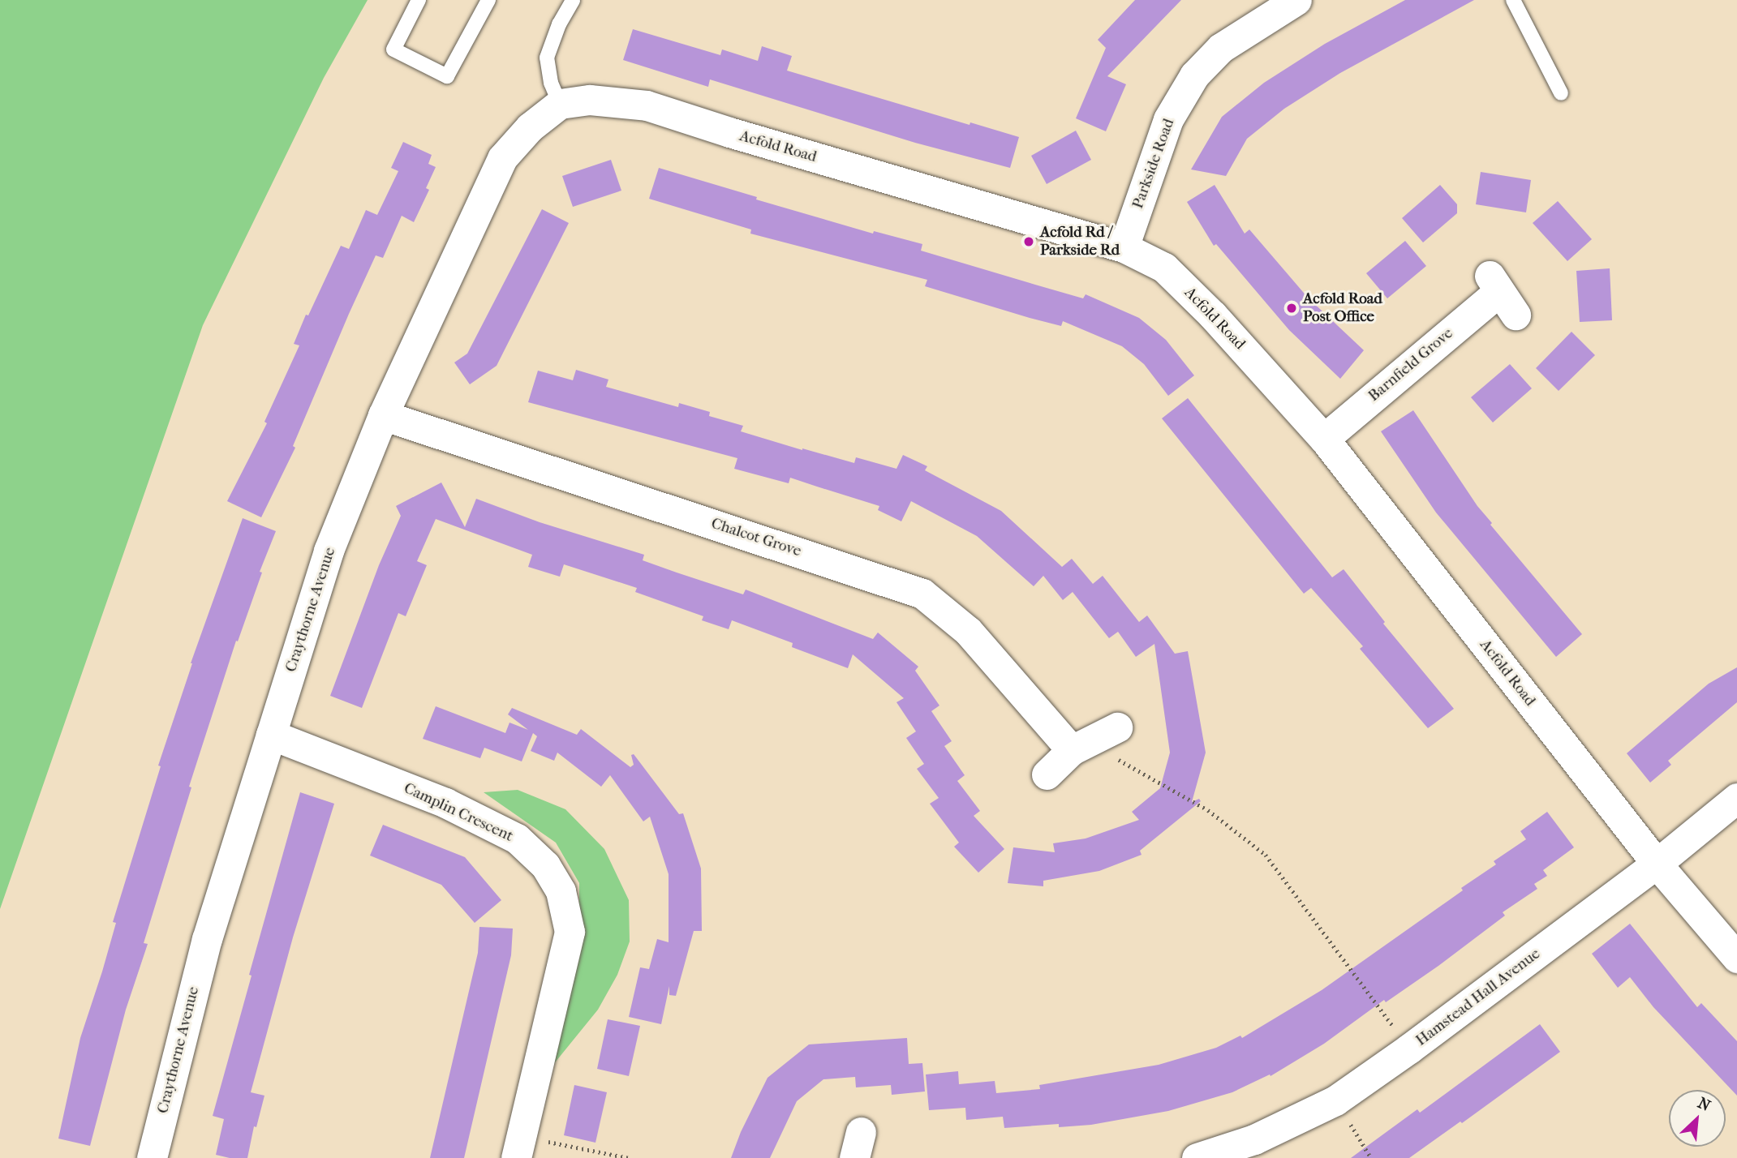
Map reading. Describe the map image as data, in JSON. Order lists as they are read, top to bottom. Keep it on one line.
{"streets":{"street":["Acfold Road","Parkside Road","Barnfield Grove","Chalcot Grove","Craythorne Avenue","Camplin Crescent","Hamstead Hall Avenue"]},"crossings":[["Acfold Road","Parkside Road"],["Acfold Road","Barnfield Grove"],["Acfold Road","Craythorne Avenue"],["Acfold Road","Hamstead Hall Avenue"],["Chalcot Grove","Craythorne Avenue"],["Craythorne Avenue","Camplin Crescent"]],"places":["Acfold Rd / Parkside Rd","Acfold Road Post Office"],"north":"top right"}
